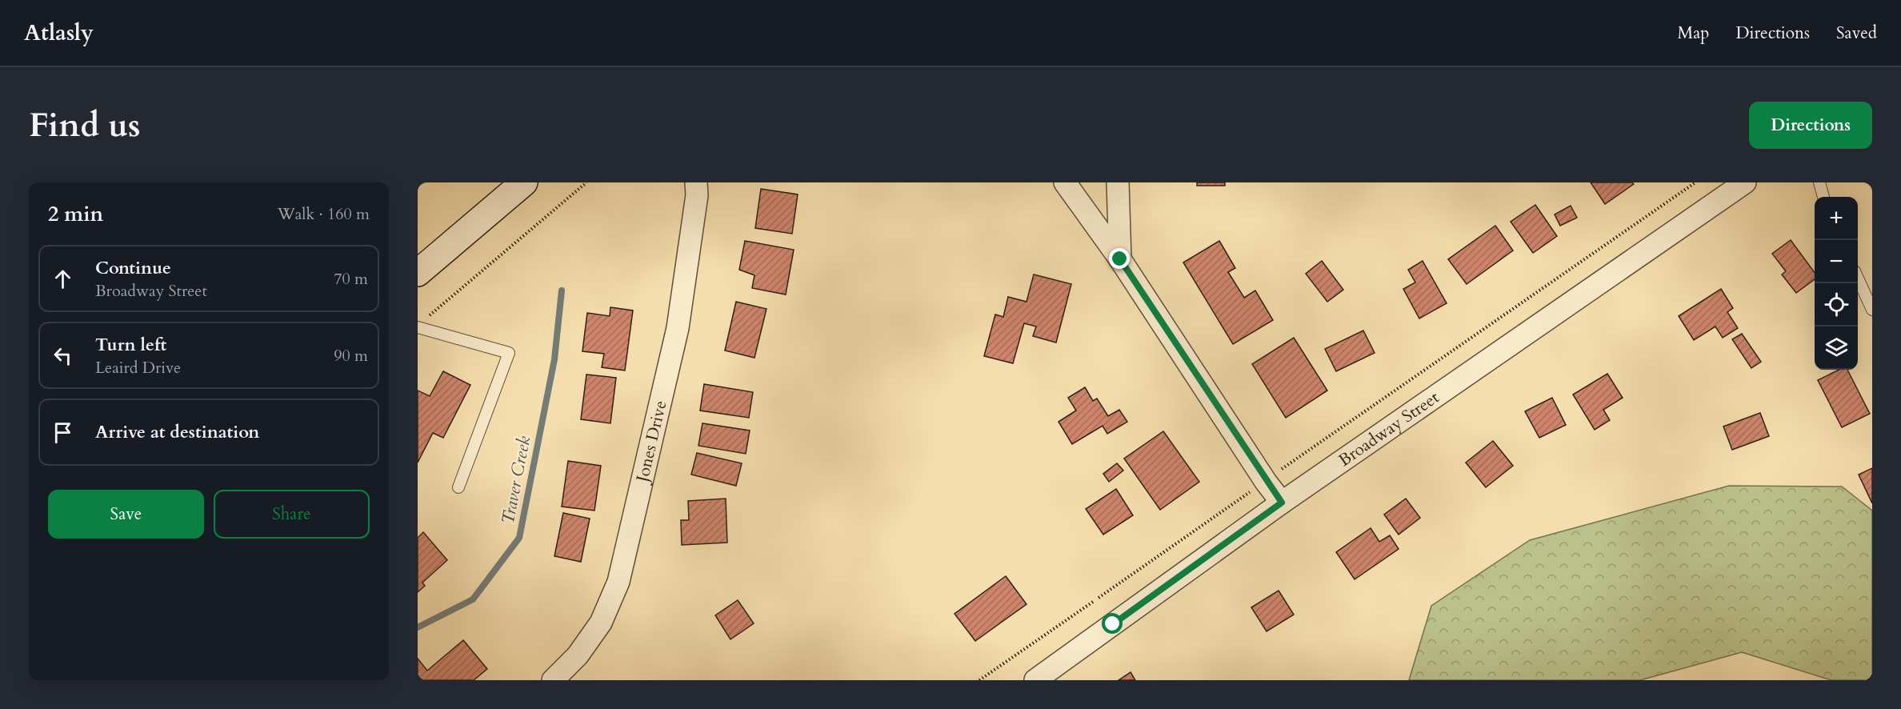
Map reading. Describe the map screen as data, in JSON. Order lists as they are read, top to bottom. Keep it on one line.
{"streets":{"street":["Broadway Street","Jones Drive"]},"water":["Traver Creek"],"page":{"header":"Atlasly","nav":["Map","Directions","Saved"],"buttons":["Directions",["Save","Share"]],"title":"Find us","heading":["2 min","Walk · 160 m"],"map_buttons":["+","−"],"list":[["Continue","Broadway Street","70 m"],["Turn left","Leaird Drive","90 m"],"Arrive at destination"]}}
